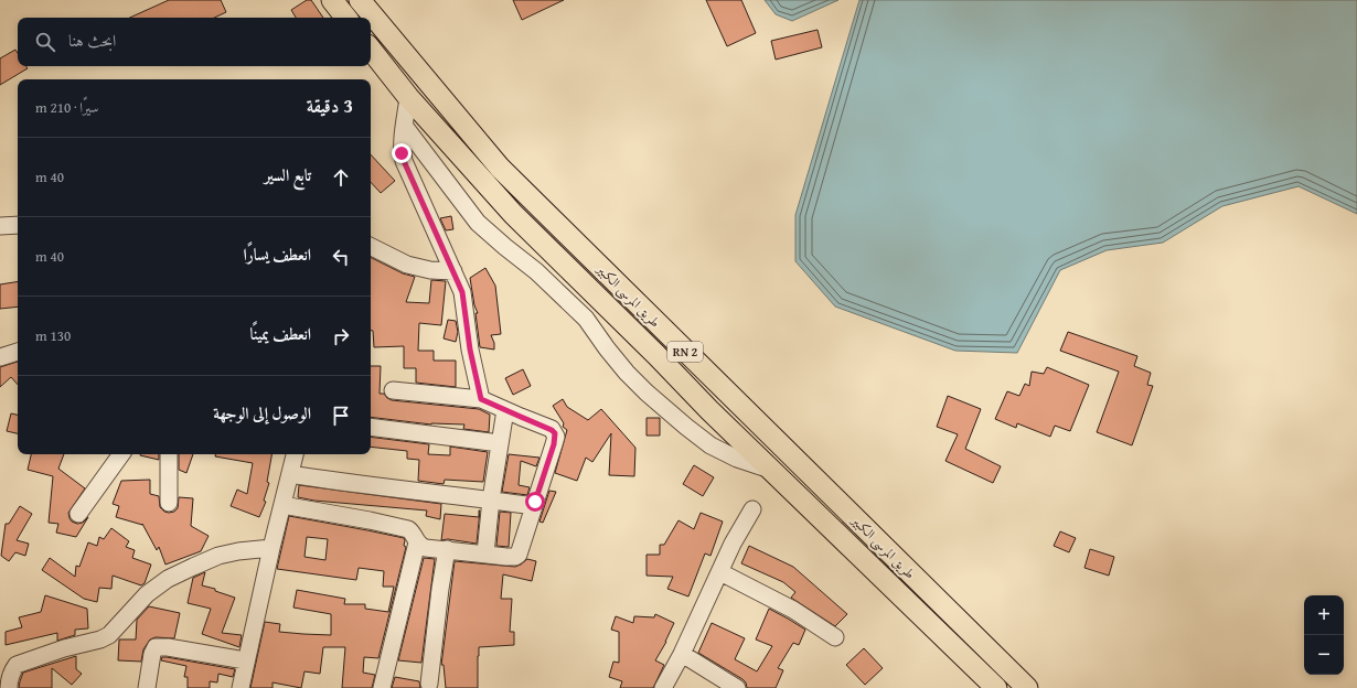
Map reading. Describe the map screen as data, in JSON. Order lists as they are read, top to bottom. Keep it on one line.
{"streets":{"main road":["طريق المرسى الكبير","RN 2"]},"page":{"search":"ابحث هنا","heading":["3 دقيقة","سيرًا · 210 m"],"list":[["تابع السير","40 m"],["انعطف يسارًا","40 m"],["انعطف يمينًا","130 m"],"الوصول إلى الوجهة"],"map_buttons":["+","−"]}}
